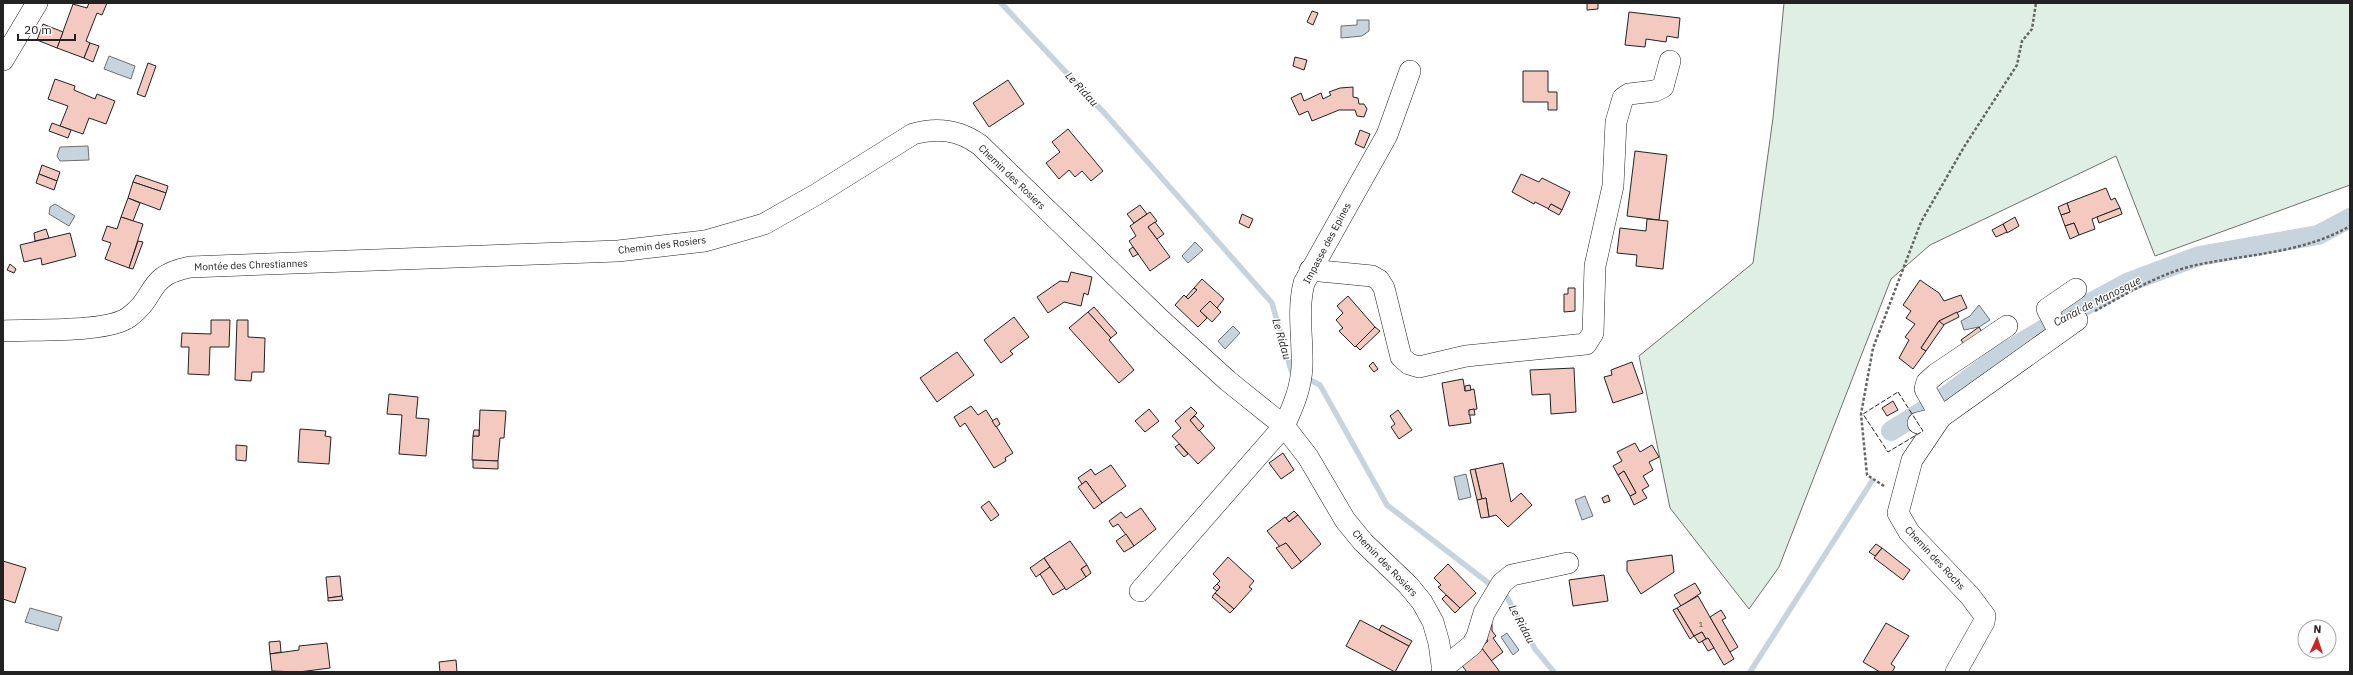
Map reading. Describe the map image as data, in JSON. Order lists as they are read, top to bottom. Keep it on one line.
{"streets":{"street":["Chemin des Rosiers","Impasse des Epines","Montée des Chrestiannes","Chemin des Rochs"]},"crossings":[["Chemin des Rosiers","Impasse des Epines"],["Chemin des Rosiers","Montée des Chrestiannes"]],"water":["Le Ridau","Canal de Manosque"],"house_numbers":["1"],"scale_bar":"20 m","north":"top"}
